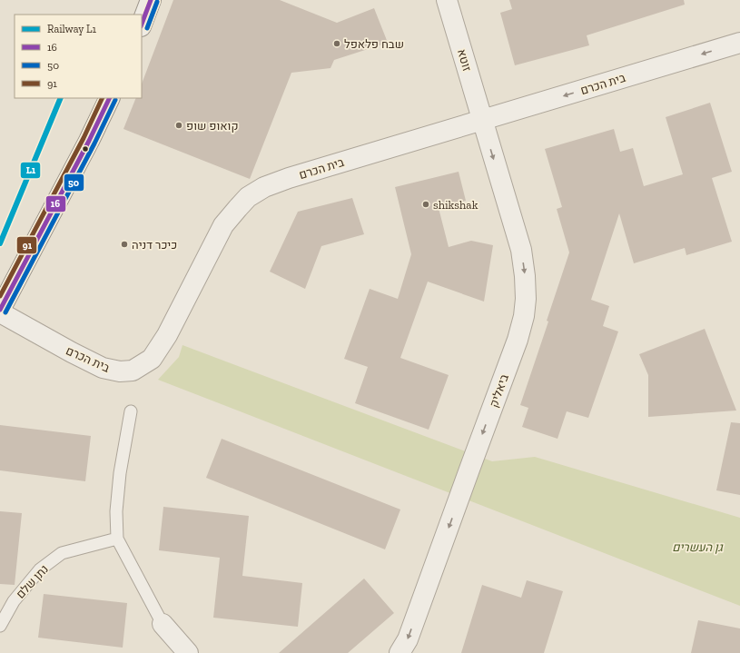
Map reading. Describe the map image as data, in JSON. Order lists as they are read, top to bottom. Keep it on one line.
{"streets":{"street":["זוטא","בית הכרם","ביאליק"],"lane":["נתן שלם"]},"crossings":[["זוטא","בית הכרם"],["זוטא","ביאליק"],["בית הכרם","ביאליק"]],"one_way":["ביאליק"],"parks":["גן העשרים"],"places":["שבח פלאפל","קואופ שופ","shikshak","כיכר דניה"],"lines":["transit line 16","transit line 50","rail line L1","transit line 91"],"legend":["Railway L1","16","50","91"]}
